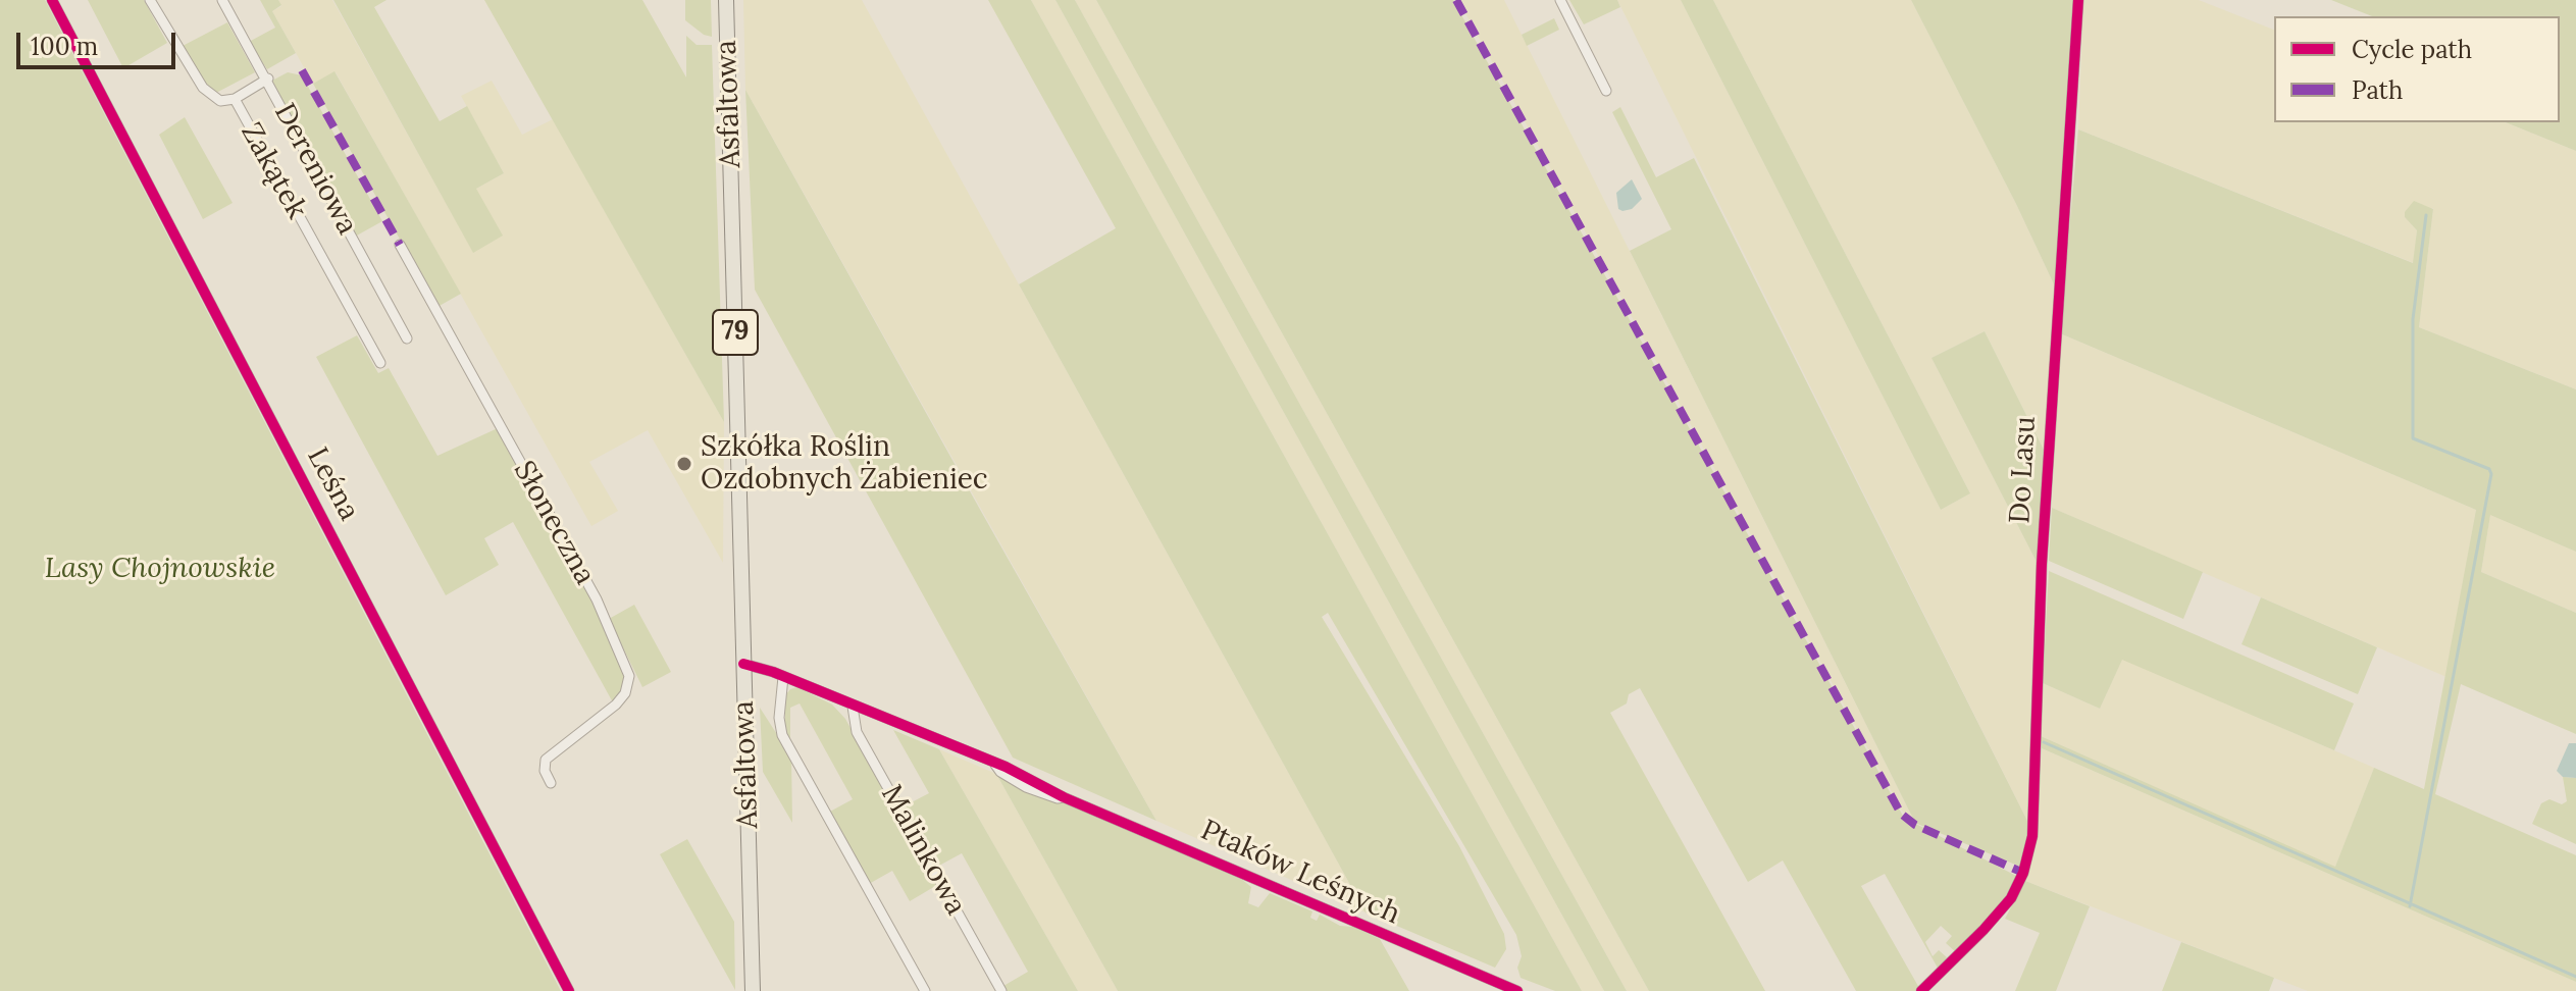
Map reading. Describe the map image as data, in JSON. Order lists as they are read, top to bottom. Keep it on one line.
{"streets":{"main road":["Asfaltowa","79"],"street":["Dereniowa","Zakątek","Do Lasu","Leśna","Słoneczna","Malinkowa","Ptaków Leśnych"]},"crossings":[["Asfaltowa","Ptaków Leśnych"],["Malinkowa","Ptaków Leśnych"]],"parks":["Lasy Chojnowskie"],"places":["Szkółka Roślin Ozdobnych Żabieniec"],"legend":["Cycle path","Path"],"scale_bar":"100 m"}
